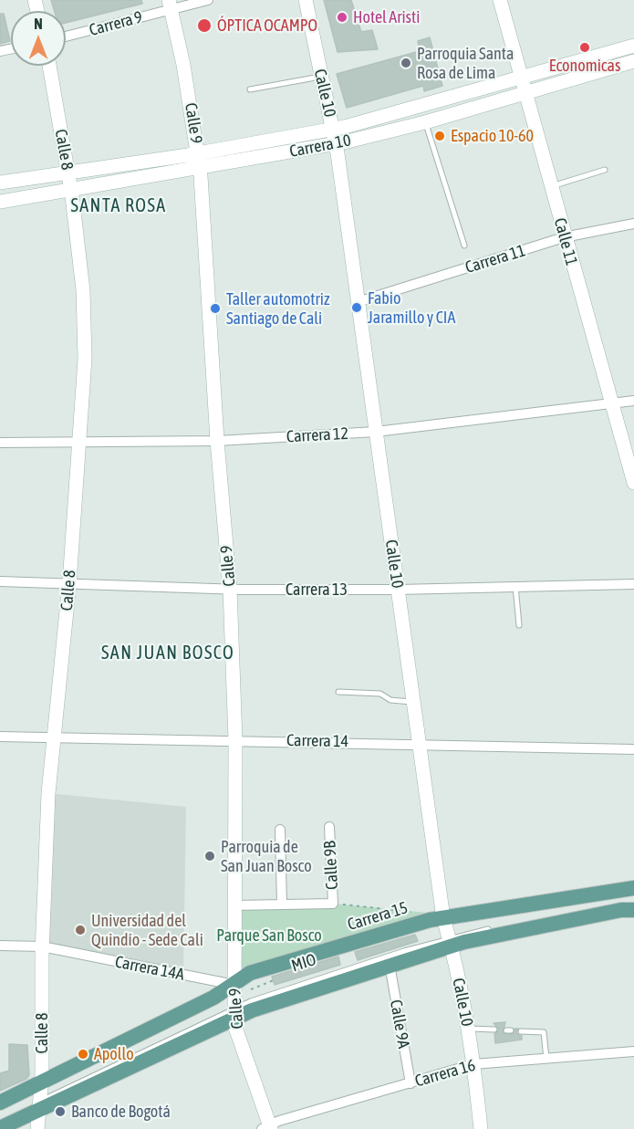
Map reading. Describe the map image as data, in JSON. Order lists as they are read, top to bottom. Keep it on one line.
{"streets":{"main road":["Calle 10","Calle 9","Carrera 10","Calle 8","Calle 11","Carrera 15"],"street":["Carrera 9","Carrera 11","Carrera 12","Carrera 13","Carrera 14","Calle 9B","Carrera 14A","Calle 9A","Carrera 16"],"lane":["MIO"]},"crossings":[["Carrera 9","Calle 9"],["Calle 10","Carrera 10"],["Calle 10","Carrera 11"],["Calle 10","Carrera 12"],["Calle 10","Carrera 13"],["Calle 10","Carrera 14"],["Calle 10","Carrera 15"],["Calle 10","MIO"],["Calle 10","Carrera 16"],["Calle 9","Carrera 10"],["Calle 9","Carrera 12"],["Calle 9","Carrera 13"],["Calle 9","Carrera 14"],["Calle 9","Carrera 15"],["Calle 9","MIO"],["Calle 9","Carrera 14A"],["Calle 9","Carrera 16"],["Carrera 10","Calle 8"],["Carrera 10","Calle 11"],["Calle 8","Carrera 12"],["Calle 8","Carrera 13"],["Calle 8","Carrera 14"],["Calle 8","Carrera 15"],["Calle 8","Carrera 14A"],["Calle 11","Carrera 11"],["Calle 11","Carrera 12"],["Carrera 15","MIO"],["Carrera 15","Carrera 14A"],["Carrera 15","Calle 9A"],["Calle 9A","Carrera 16"]],"districts":["SANTA ROSA","SAN JUAN BOSCO"],"parks":["Parque San Bosco"],"places":["Hotel Aristi","ÓPTICA OCAMPO","Economicas","Parroquia Santa Rosa de Lima","Espacio 10-60","Fabio Jaramillo y CIA","Taller automotriz Santiago de Cali","Parroquia de San Juan Bosco","Universidad del Quindío - Sede Cali","Apollo","Banco de Bogotá"],"north":"top"}
